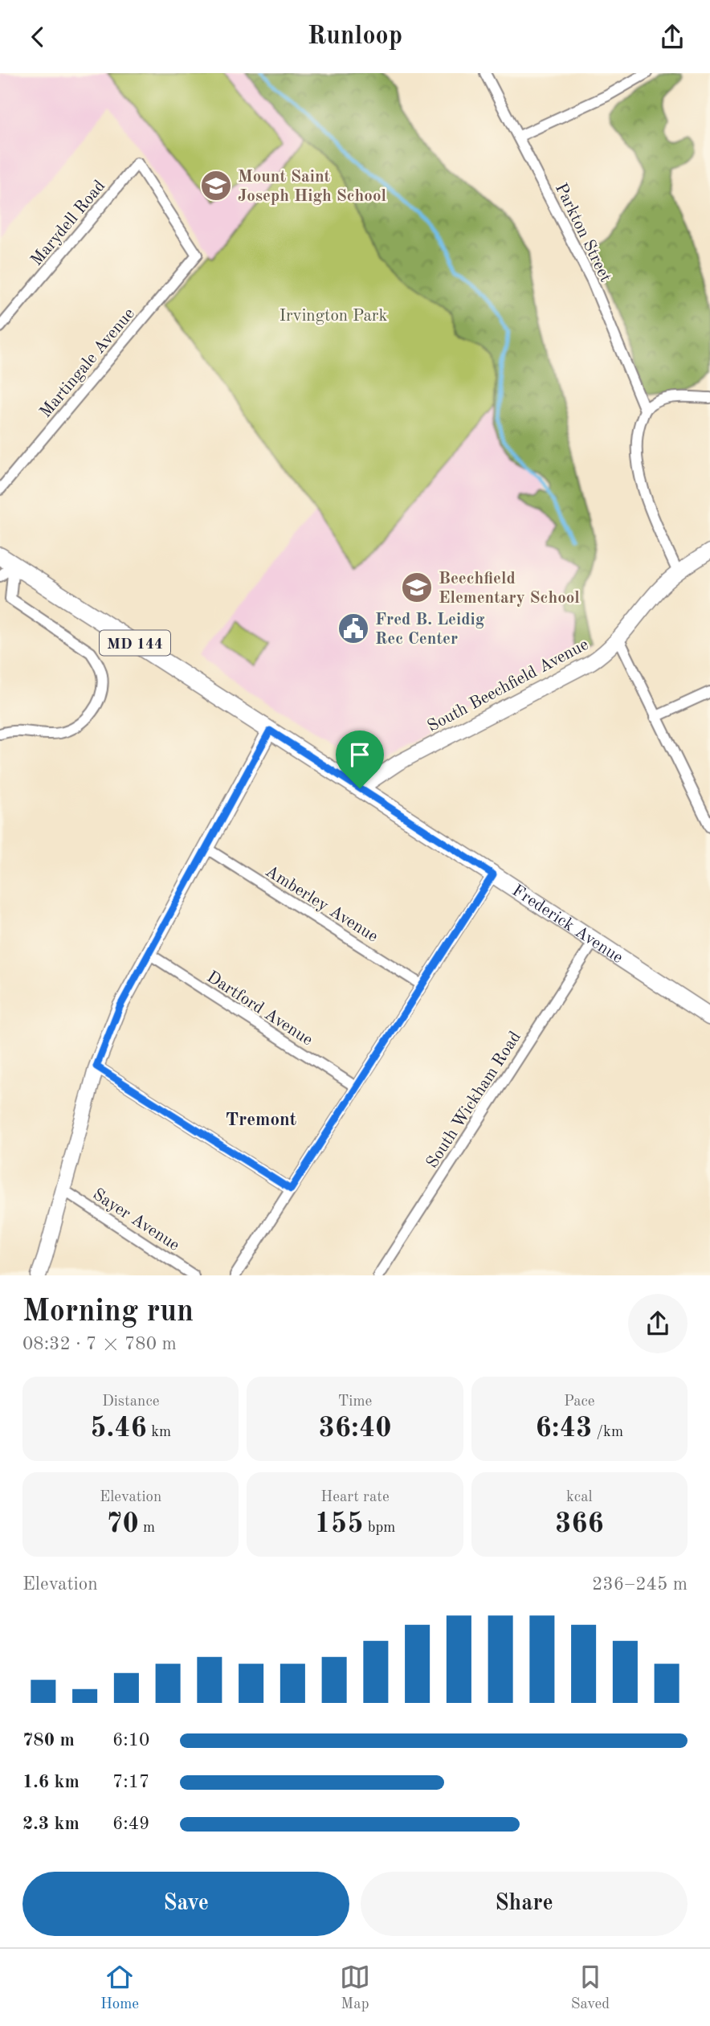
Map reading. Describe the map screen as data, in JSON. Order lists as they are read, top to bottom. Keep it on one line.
{"streets":{"main road":["MD 144","Frederick Avenue"],"street":["Marydell Road","Parkton Street","Martingale Avenue","South Beechfield Avenue","Amberley Avenue","Dartford Avenue","South Wickham Road","Sayer Avenue"]},"crossings":[["Marydell Road","Martingale Avenue"],["South Beechfield Avenue","Frederick Avenue"],["Frederick Avenue","South Wickham Road"]],"districts":["Tremont"],"parks":["Irvington Park"],"places":{"school or university":["Mount Saint Joseph High School","Beechfield Elementary School"],"public building":["Fred B. Leidig Rec Center"]},"page":{"header":"Runloop","heading":["Morning run","08:32 · 7 × 780 m"],"stats":[["Distance","5.46 km"],["Time","36:40"],["Pace","6:43 /km"],["Elevation","70 m"],["Heart rate","155 bpm"],["kcal","366"]],"chart":["Elevation","236–245 m"],"list":[{"name":"780 m","note":"6:10"},{"name":"1.6 km","note":"7:17"},{"name":"2.3 km","note":"6:49"}],"buttons":["Save","Share"],"tabs":["Home","Map","Saved"]}}
